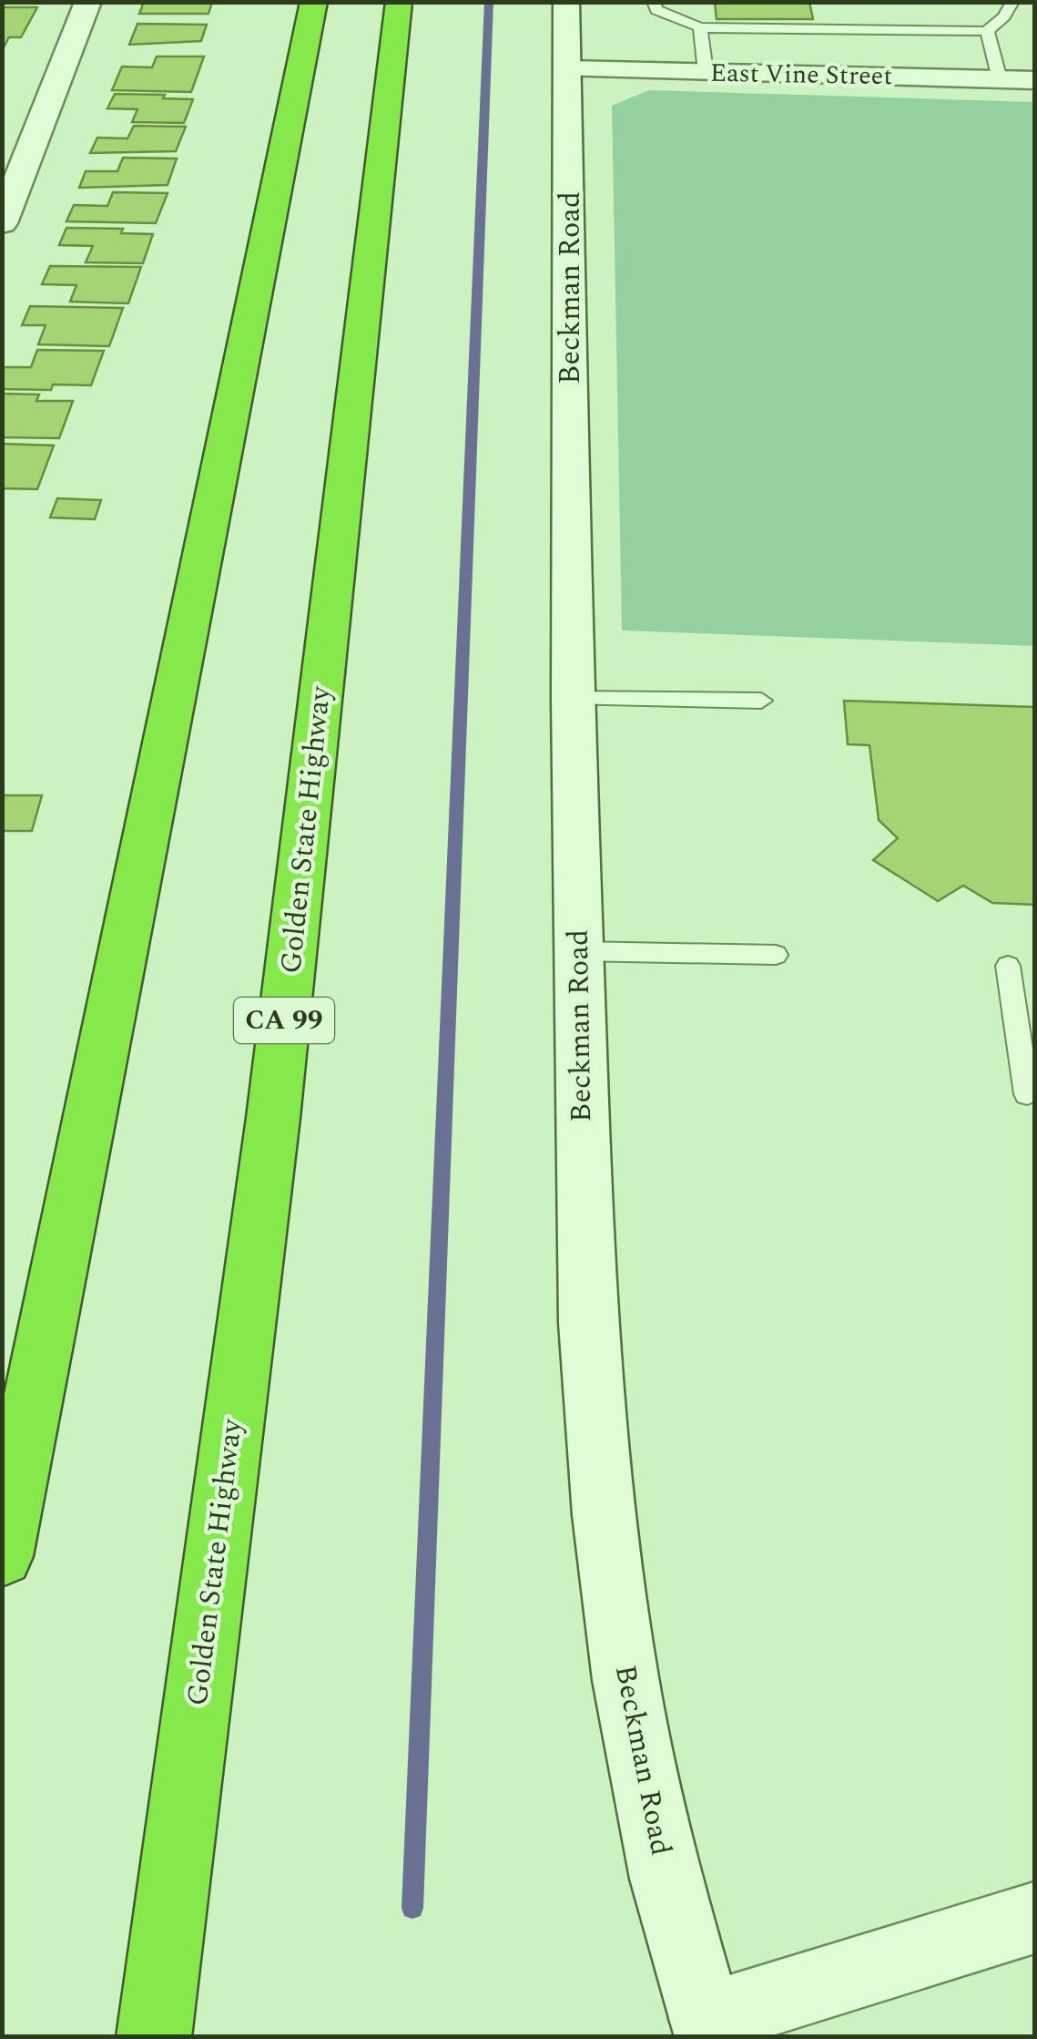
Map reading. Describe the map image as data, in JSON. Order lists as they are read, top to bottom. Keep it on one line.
{"streets":{"highway":["Golden State Highway","CA 99"],"street":["East Vine Street","Beckman Road"]},"crossings":[["East Vine Street","Beckman Road"]]}
